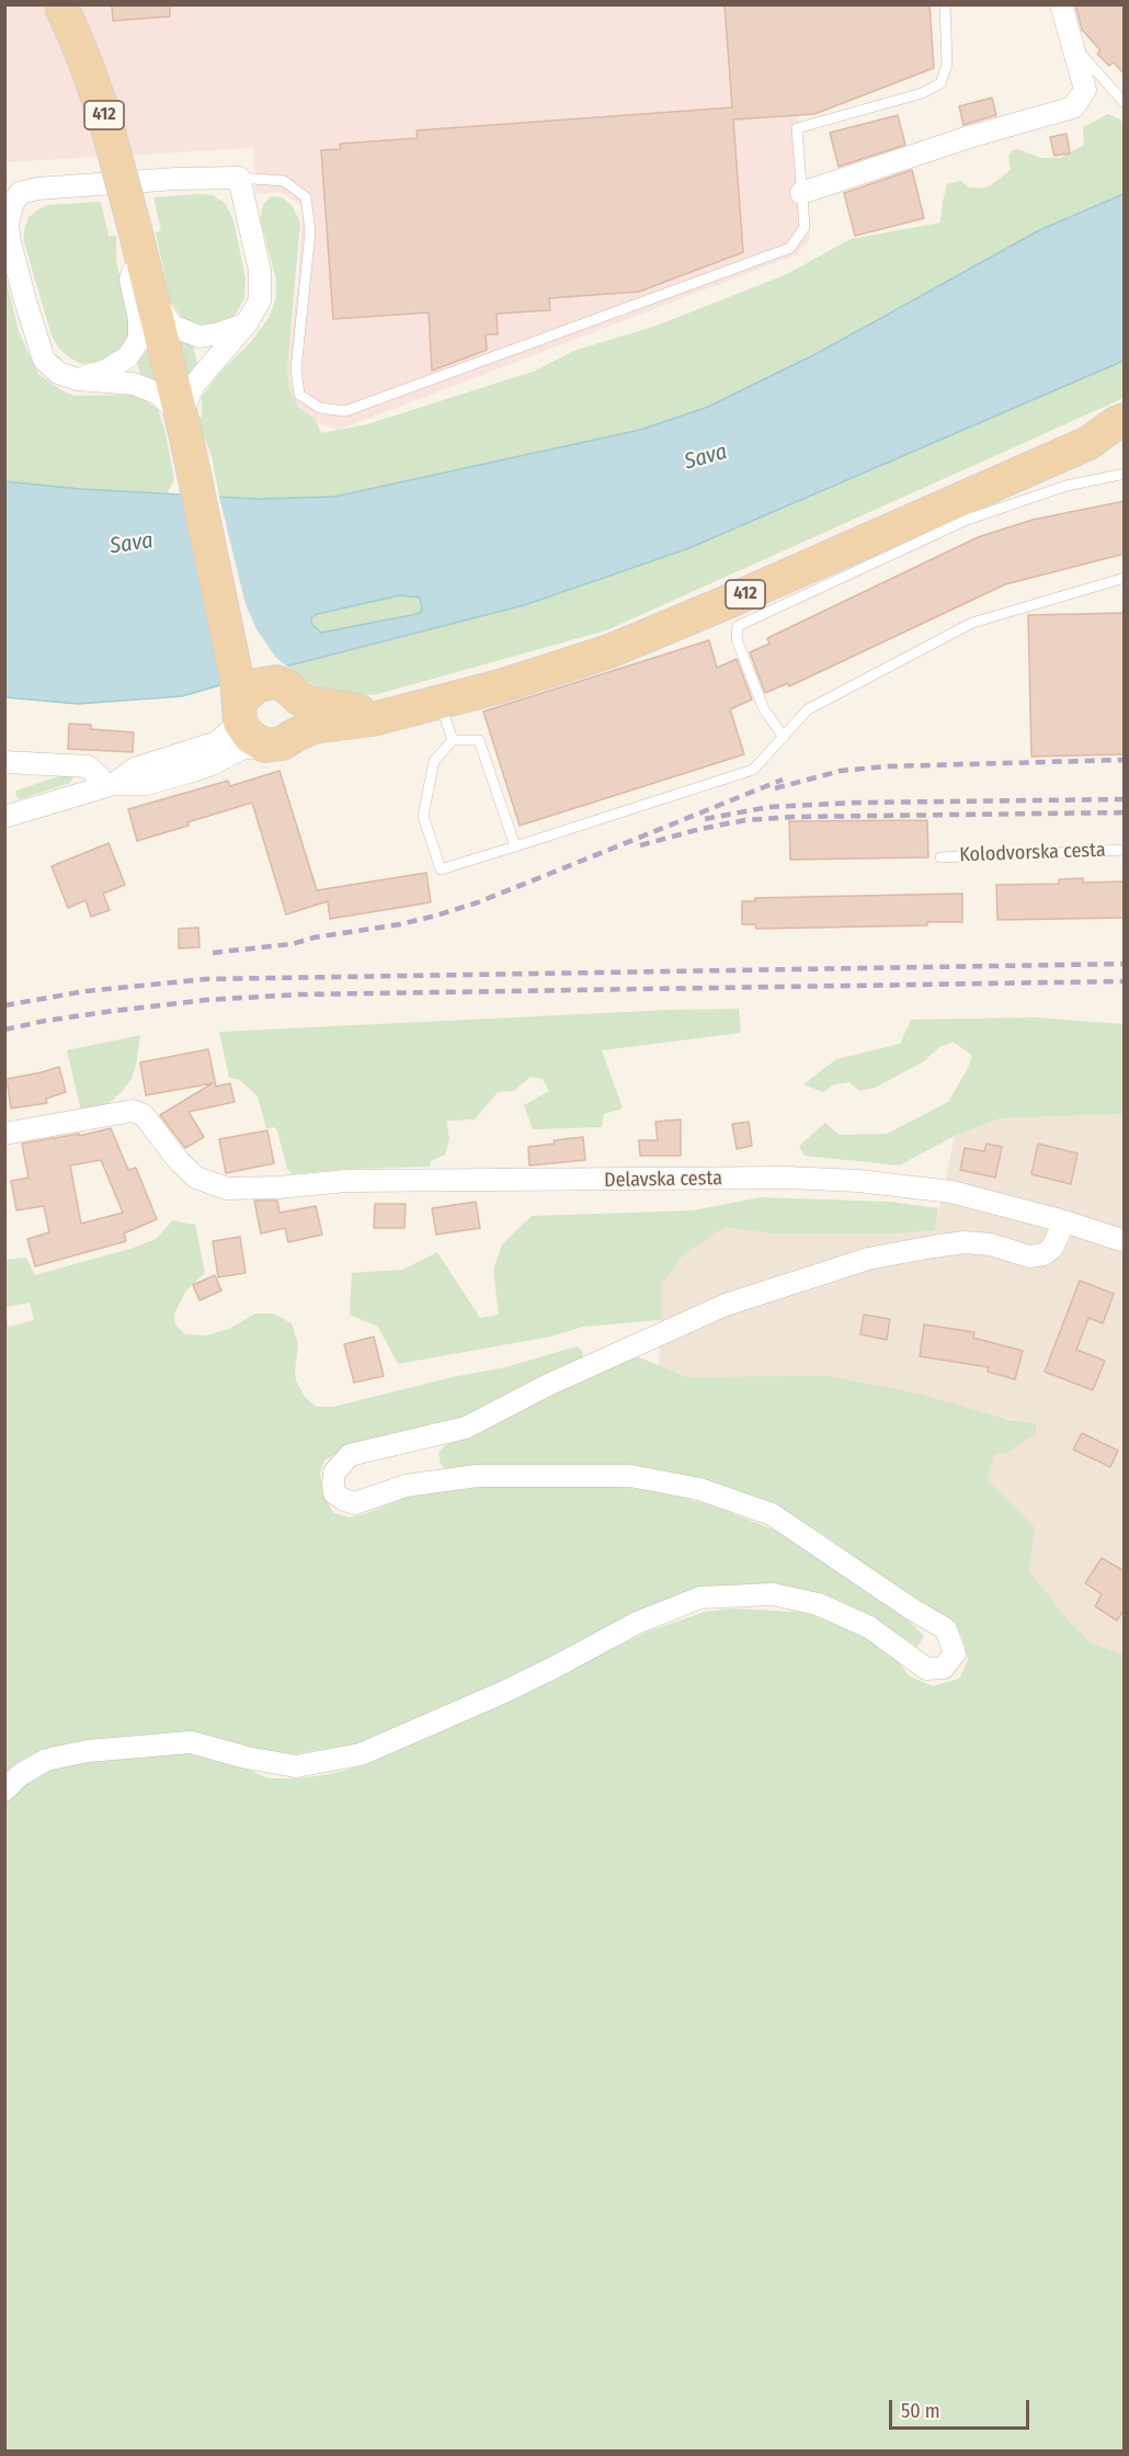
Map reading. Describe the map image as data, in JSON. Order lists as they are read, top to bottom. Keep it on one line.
{"streets":{"main road":["412"],"street":["Delavska cesta"],"lane":["Kolodvorska cesta"]},"water":["Sava"],"scale_bar":"50 m"}
